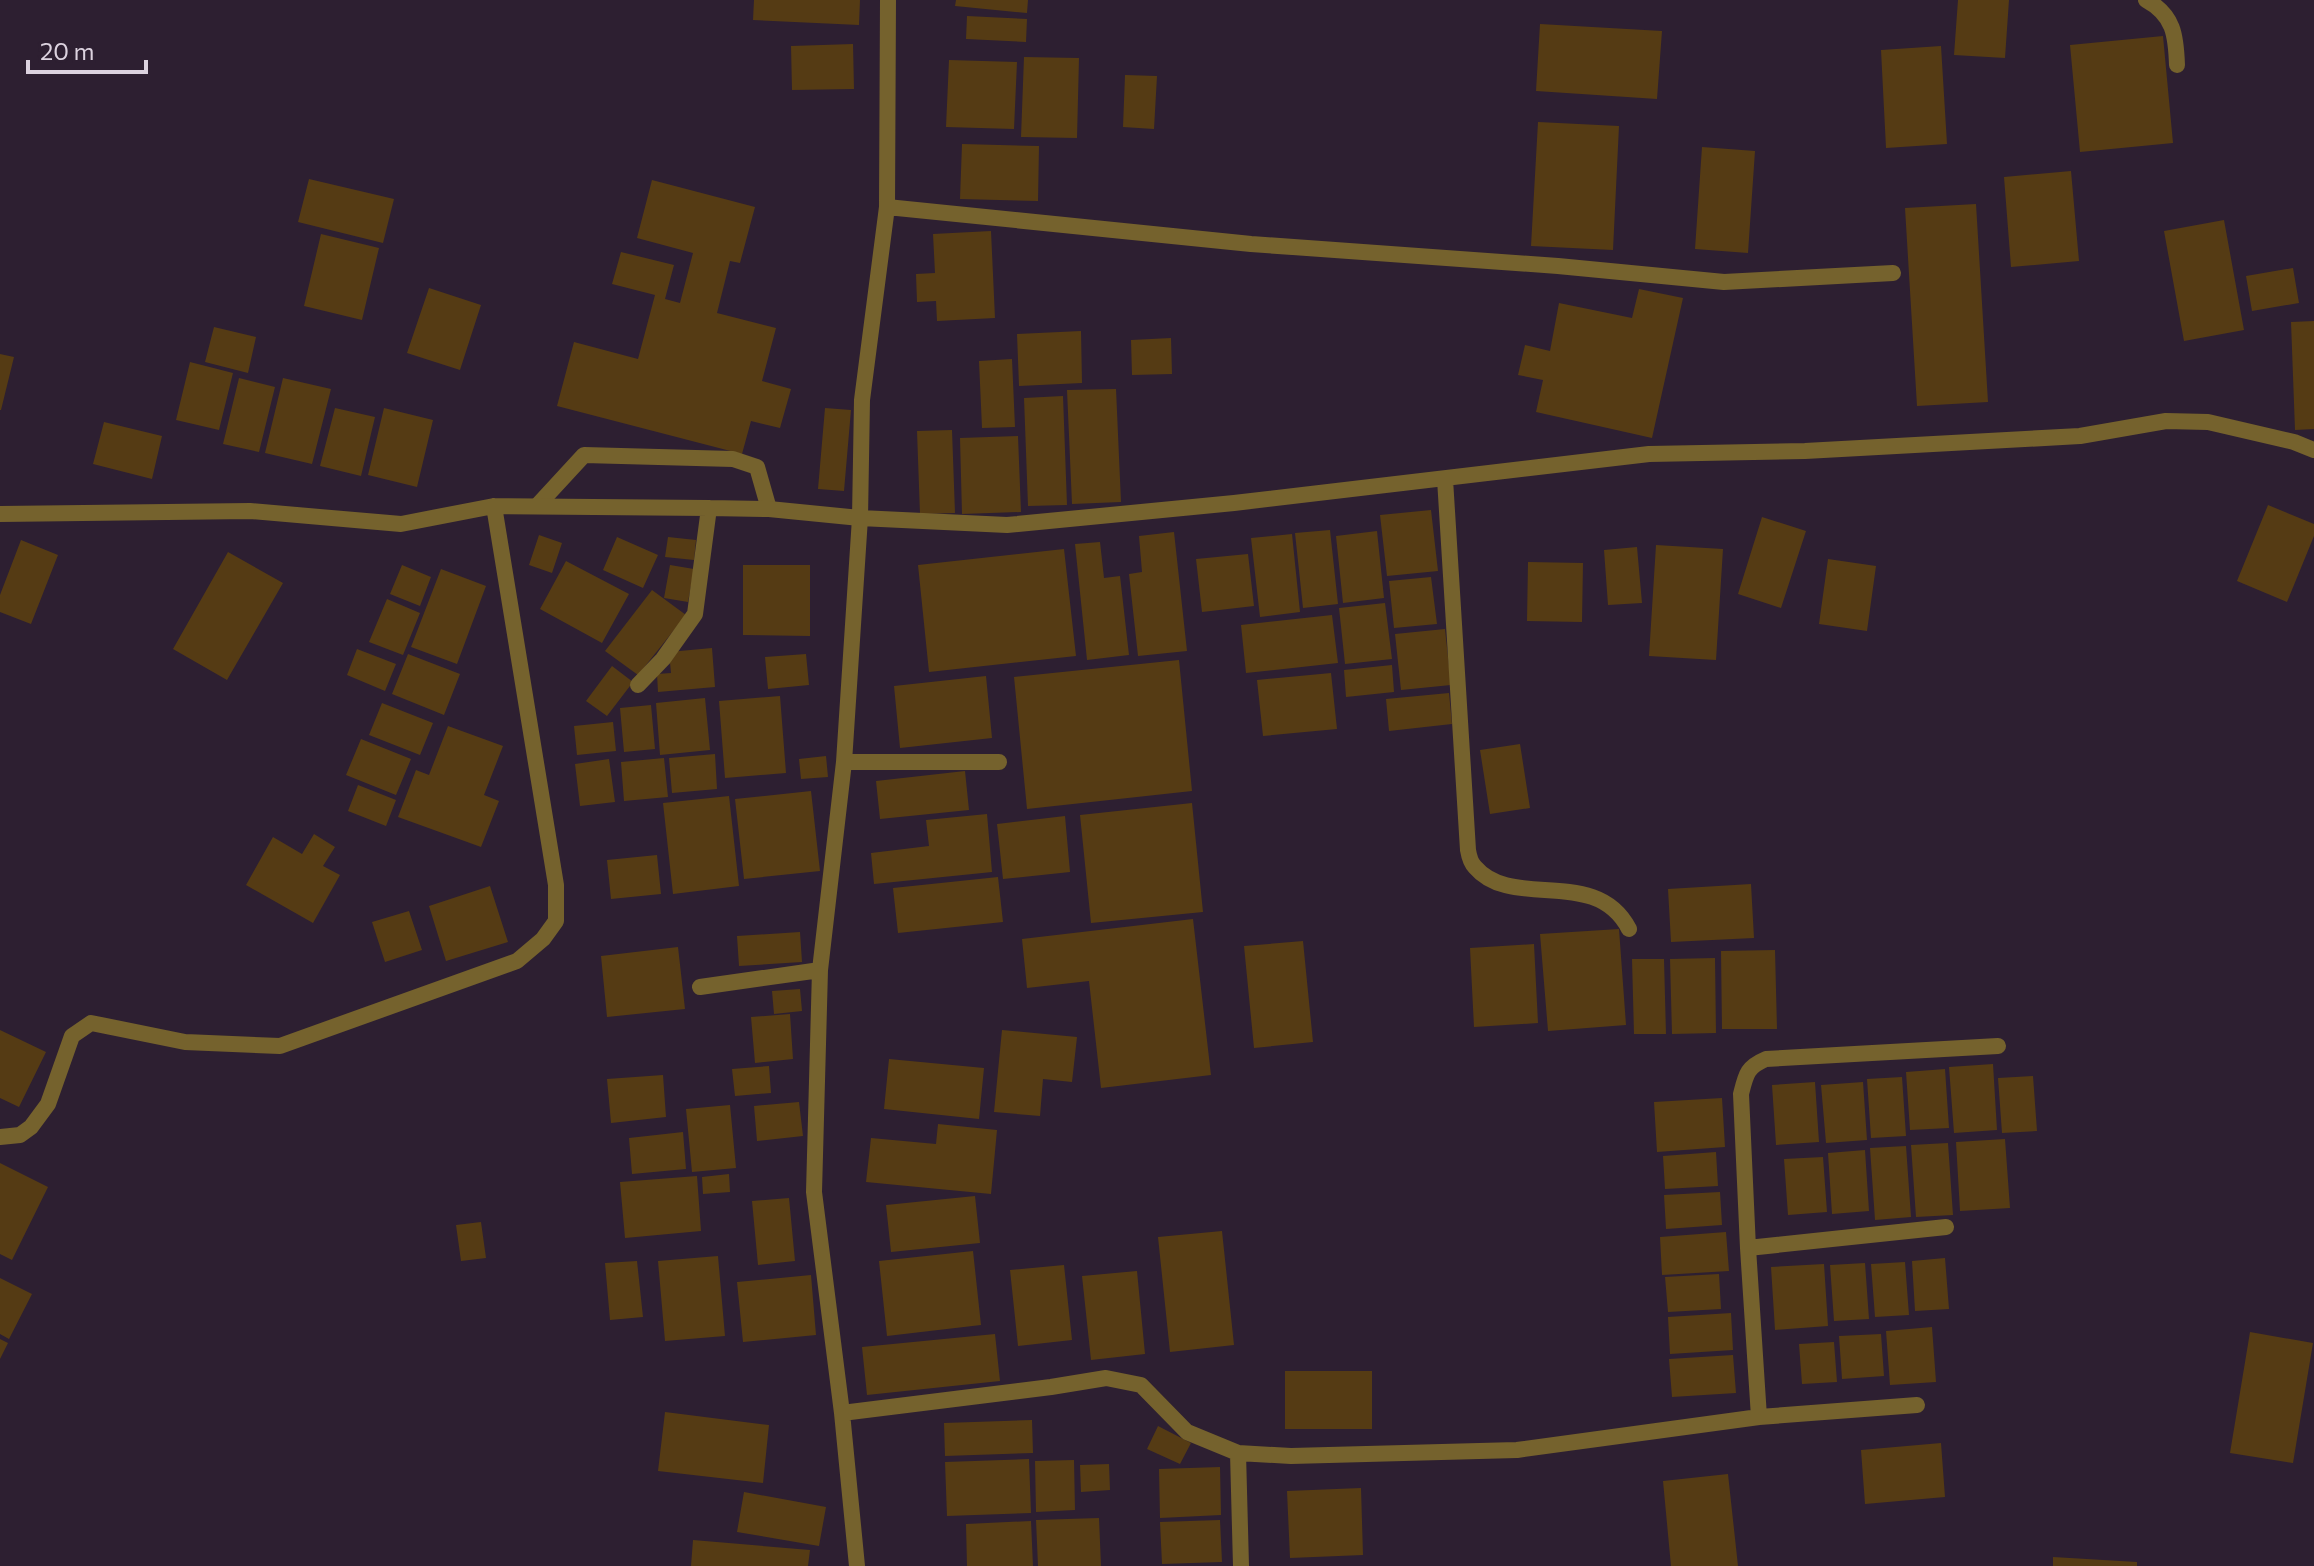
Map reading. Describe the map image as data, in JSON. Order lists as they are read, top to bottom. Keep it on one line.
{"scale_bar":"20 m"}
